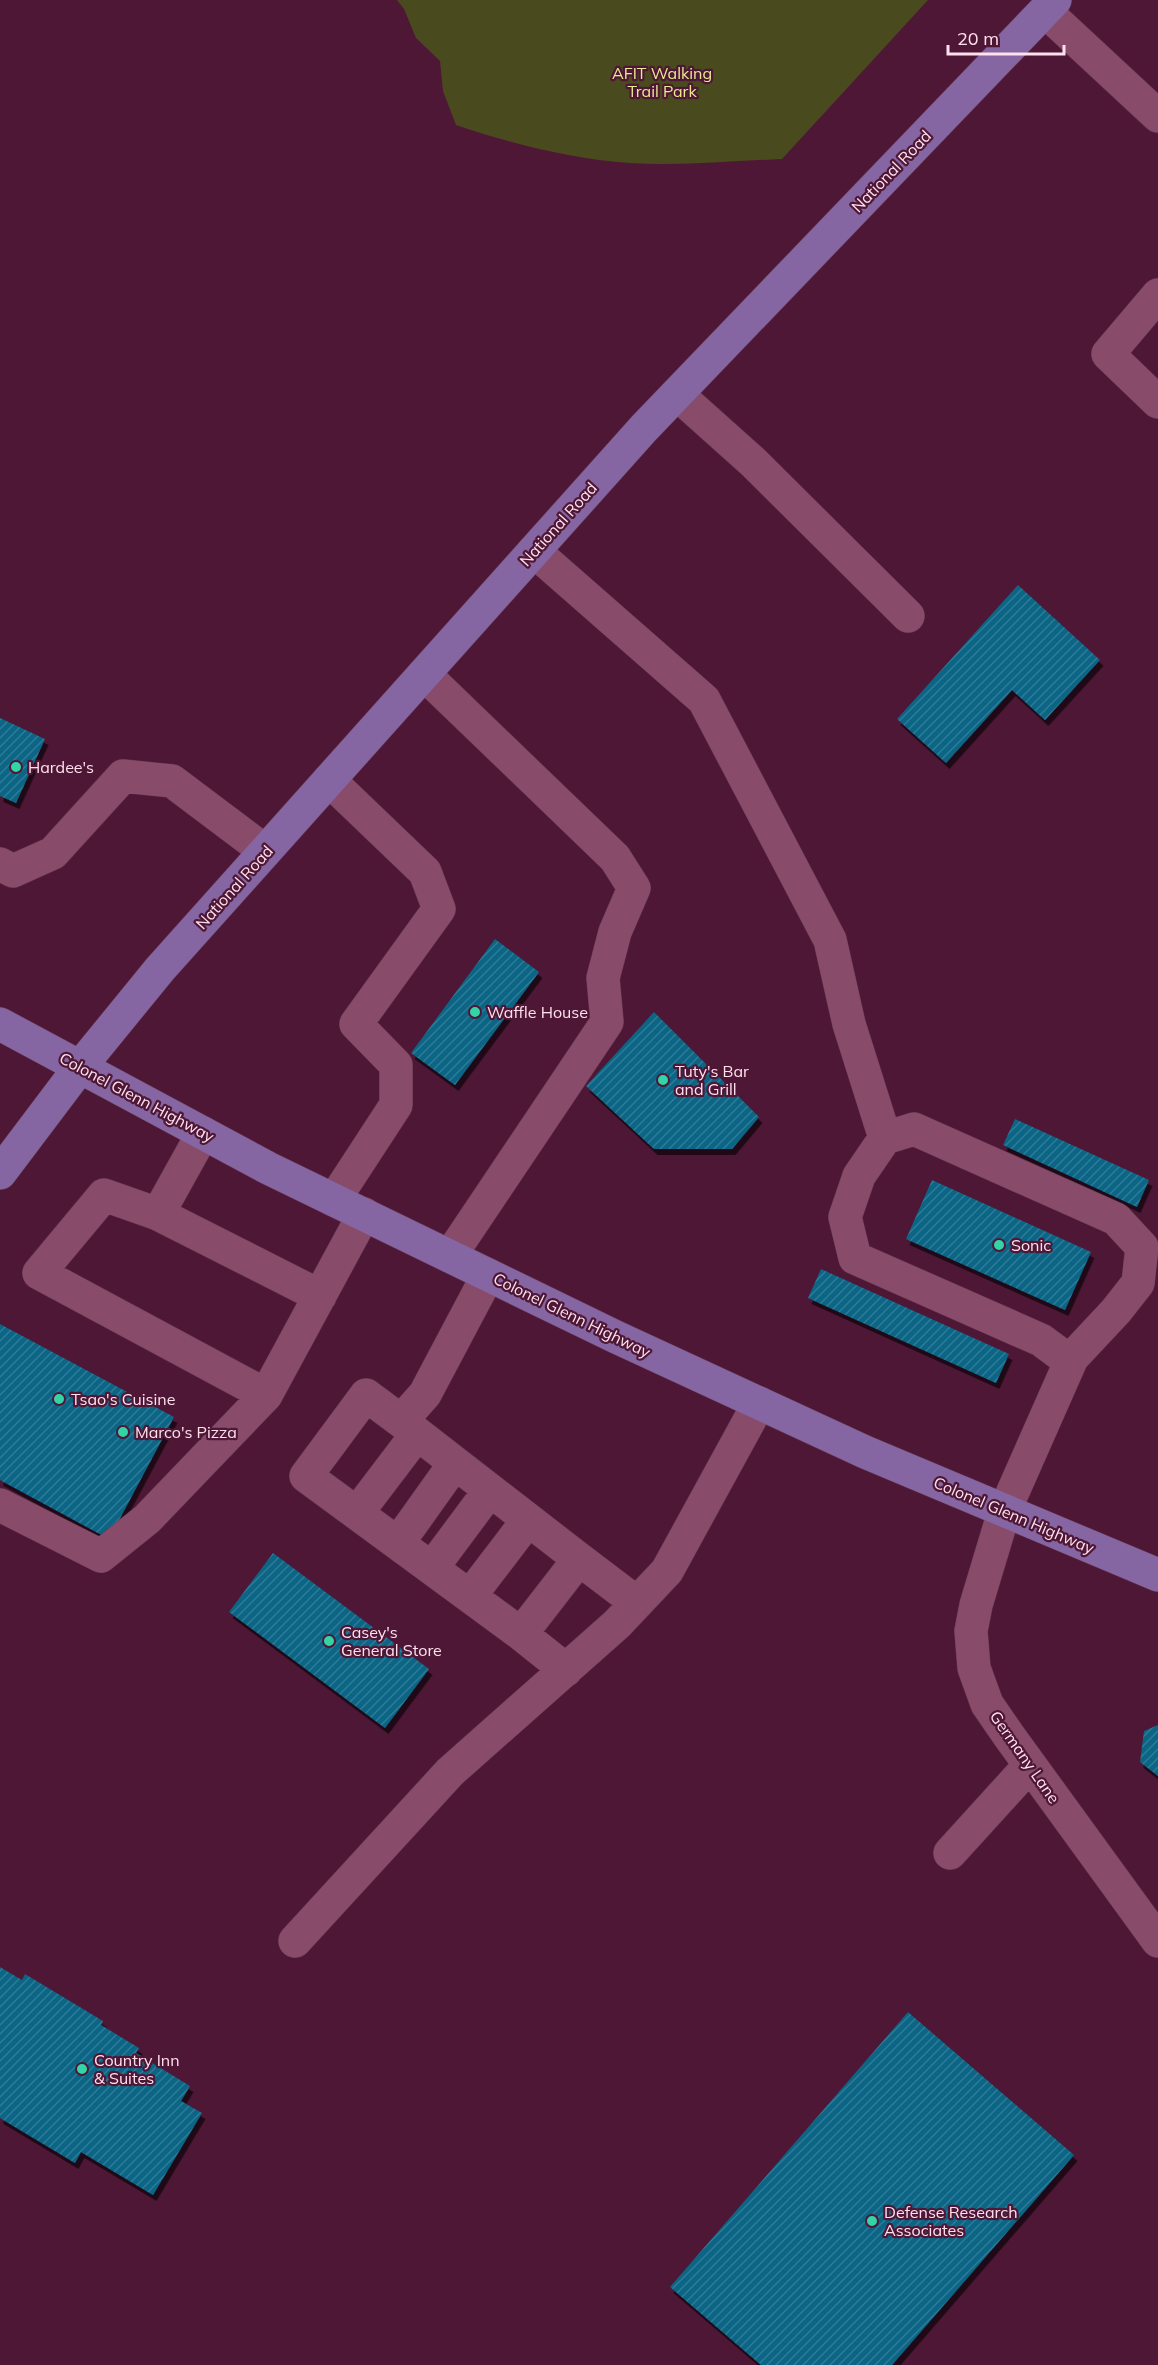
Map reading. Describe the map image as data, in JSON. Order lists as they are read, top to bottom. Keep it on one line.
{"streets":{"main road":["National Road","Colonel Glenn Highway"],"street":["Germany Lane"]},"crossings":[["National Road","Colonel Glenn Highway"],["Colonel Glenn Highway","Germany Lane"]],"parks":["AFIT Walking Trail Park"],"places":["Hardee's","Waffle House","Tuty's Bar and Grill","Sonic","Tsao's Cuisine","Marco's Pizza","Casey's General Store","Country Inn & Suites","Defense Research Associates"],"scale_bar":"20 m"}
